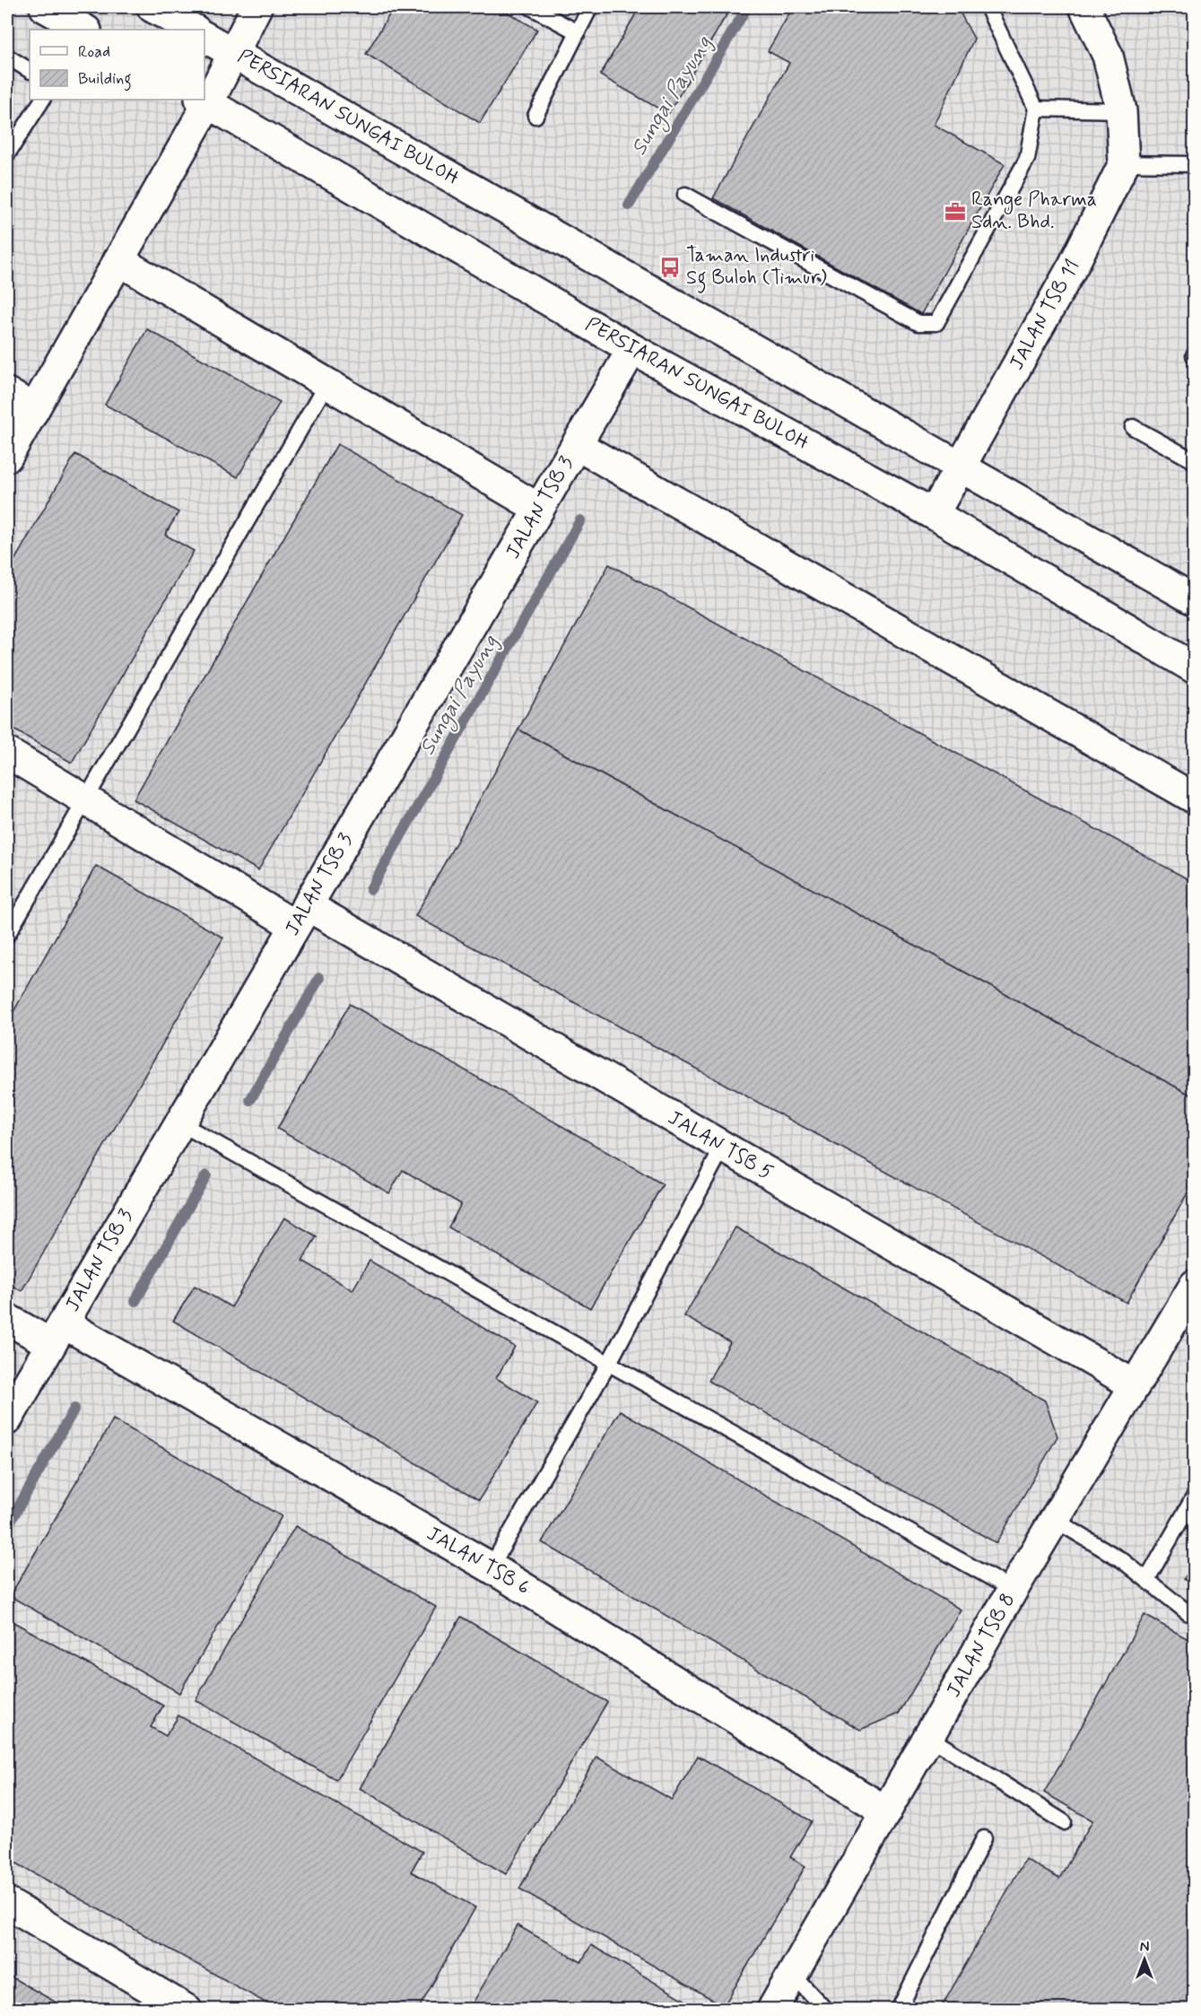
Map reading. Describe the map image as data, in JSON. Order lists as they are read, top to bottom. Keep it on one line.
{"streets":{"street":["PERSIARAN SUNGAI BULOH","JALAN TSB 11","JALAN TSB 3","JALAN TSB 5","JALAN TSB 6","JALAN TSB 8"]},"crossings":[["PERSIARAN SUNGAI BULOH","JALAN TSB 11"],["PERSIARAN SUNGAI BULOH","JALAN TSB 3"],["JALAN TSB 3","JALAN TSB 5"],["JALAN TSB 3","JALAN TSB 6"],["JALAN TSB 5","JALAN TSB 8"],["JALAN TSB 6","JALAN TSB 8"]],"water":["Sungai Payung"],"places":{"office":["Range Pharma Sdn. Bhd."],"bus stop":["Taman Industri Sg Buloh (Timur)"]},"legend":["Road","Building"],"north":"top"}
